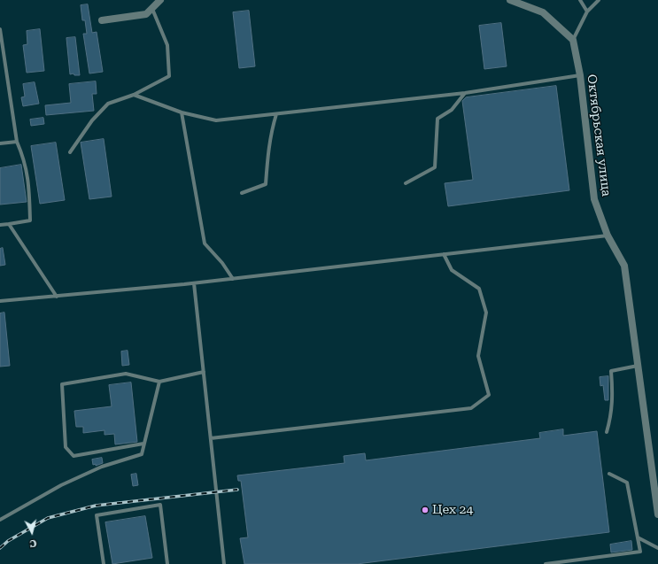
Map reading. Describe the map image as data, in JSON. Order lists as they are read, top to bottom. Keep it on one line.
{"streets":{"street":["Октябрьская улица"]},"places":["Цех 24"],"north":"bottom"}
